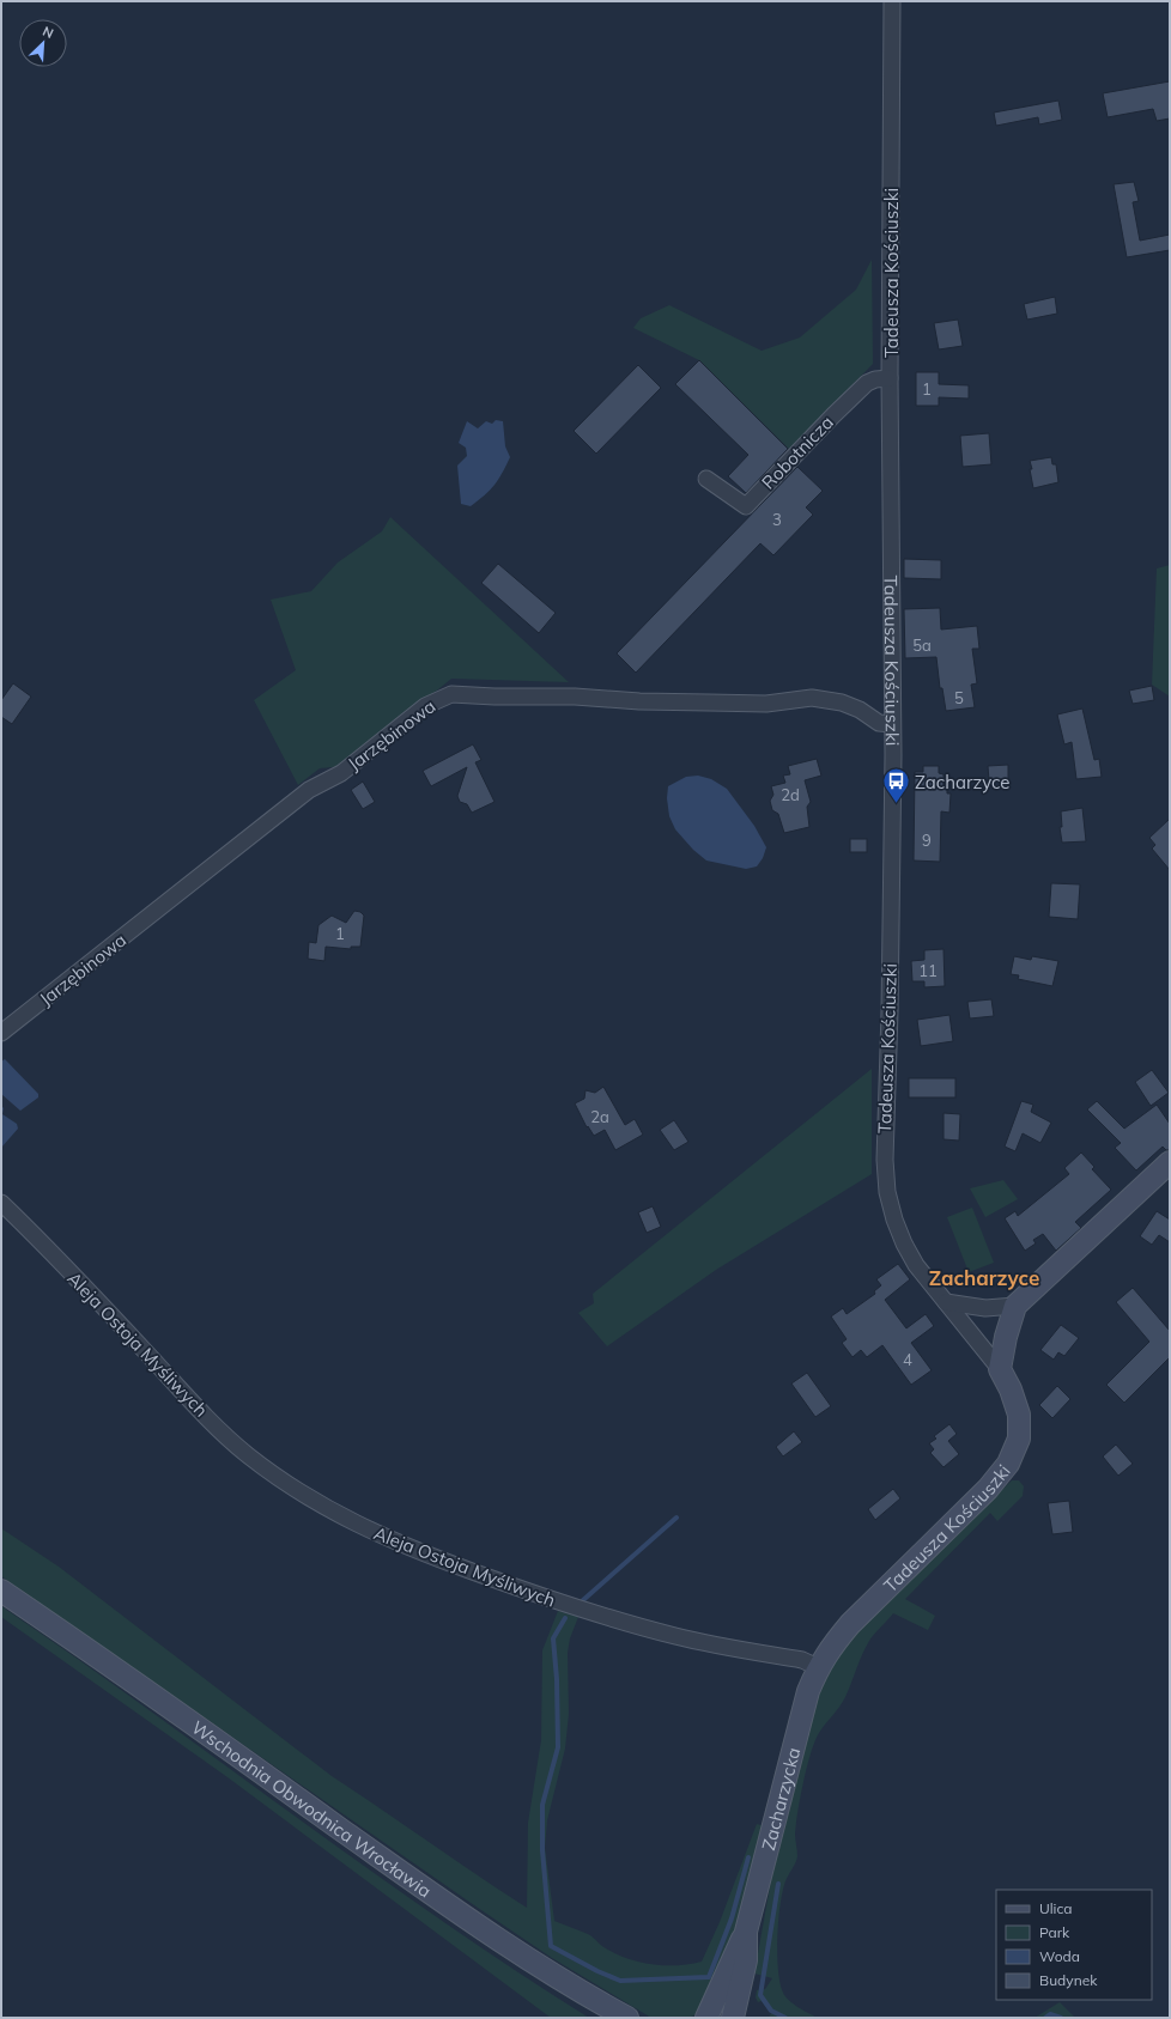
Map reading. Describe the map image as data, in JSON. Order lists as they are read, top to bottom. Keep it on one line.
{"streets":{"street":["Tadeusza Kościuszki","Robotnicza","Jarzębinowa","Aleja Ostoja Myśliwych","Zacharzycka","Wschodnia Obwodnica Wrocławia"]},"crossings":[["Tadeusza Kościuszki","Robotnicza"],["Tadeusza Kościuszki","Jarzębinowa"],["Tadeusza Kościuszki","Aleja Ostoja Myśliwych"],["Tadeusza Kościuszki","Zacharzycka"],["Aleja Ostoja Myśliwych","Zacharzycka"]],"districts":["Zacharzyce"],"places":{"bus stop":["Zacharzyce"]},"house_numbers":["1","3","5a","5","2d","9","1","11","2a","4"],"legend":["Ulica","Park","Woda","Budynek"],"north":"top right"}
